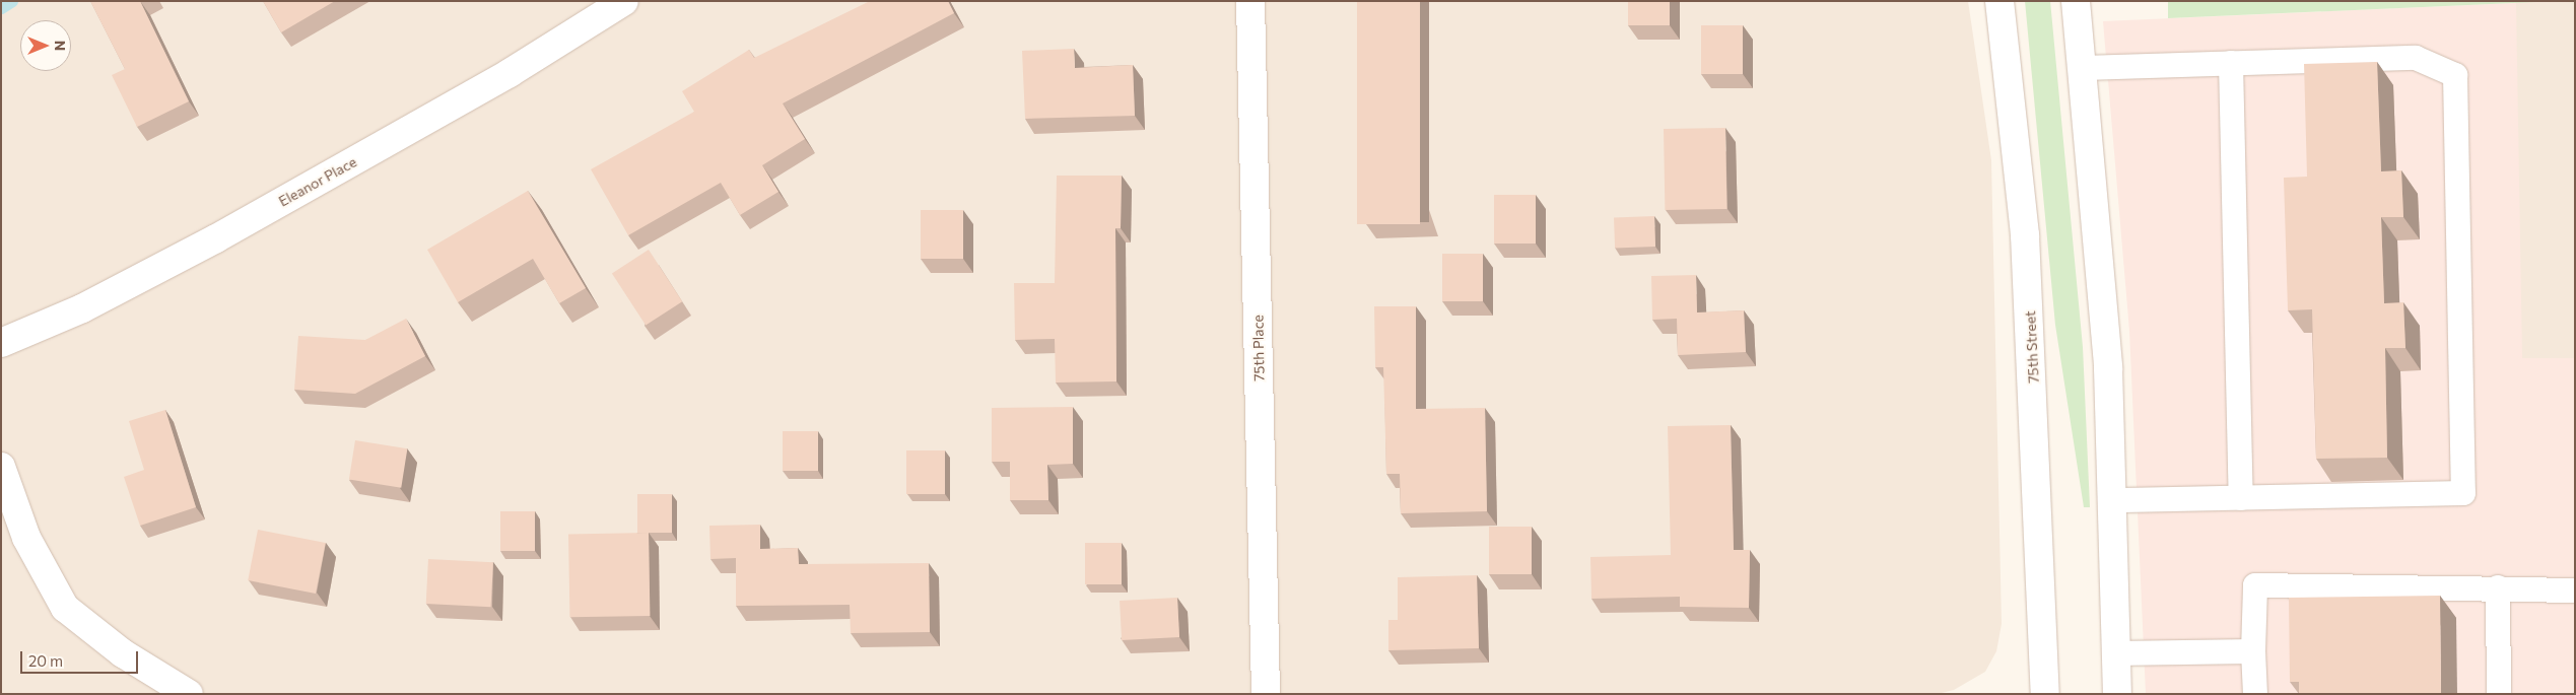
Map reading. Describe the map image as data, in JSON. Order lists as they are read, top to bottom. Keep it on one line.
{"streets":{"street":["Eleanor Place","75th Street","75th Place"]},"scale_bar":"20 m","north":"right"}
